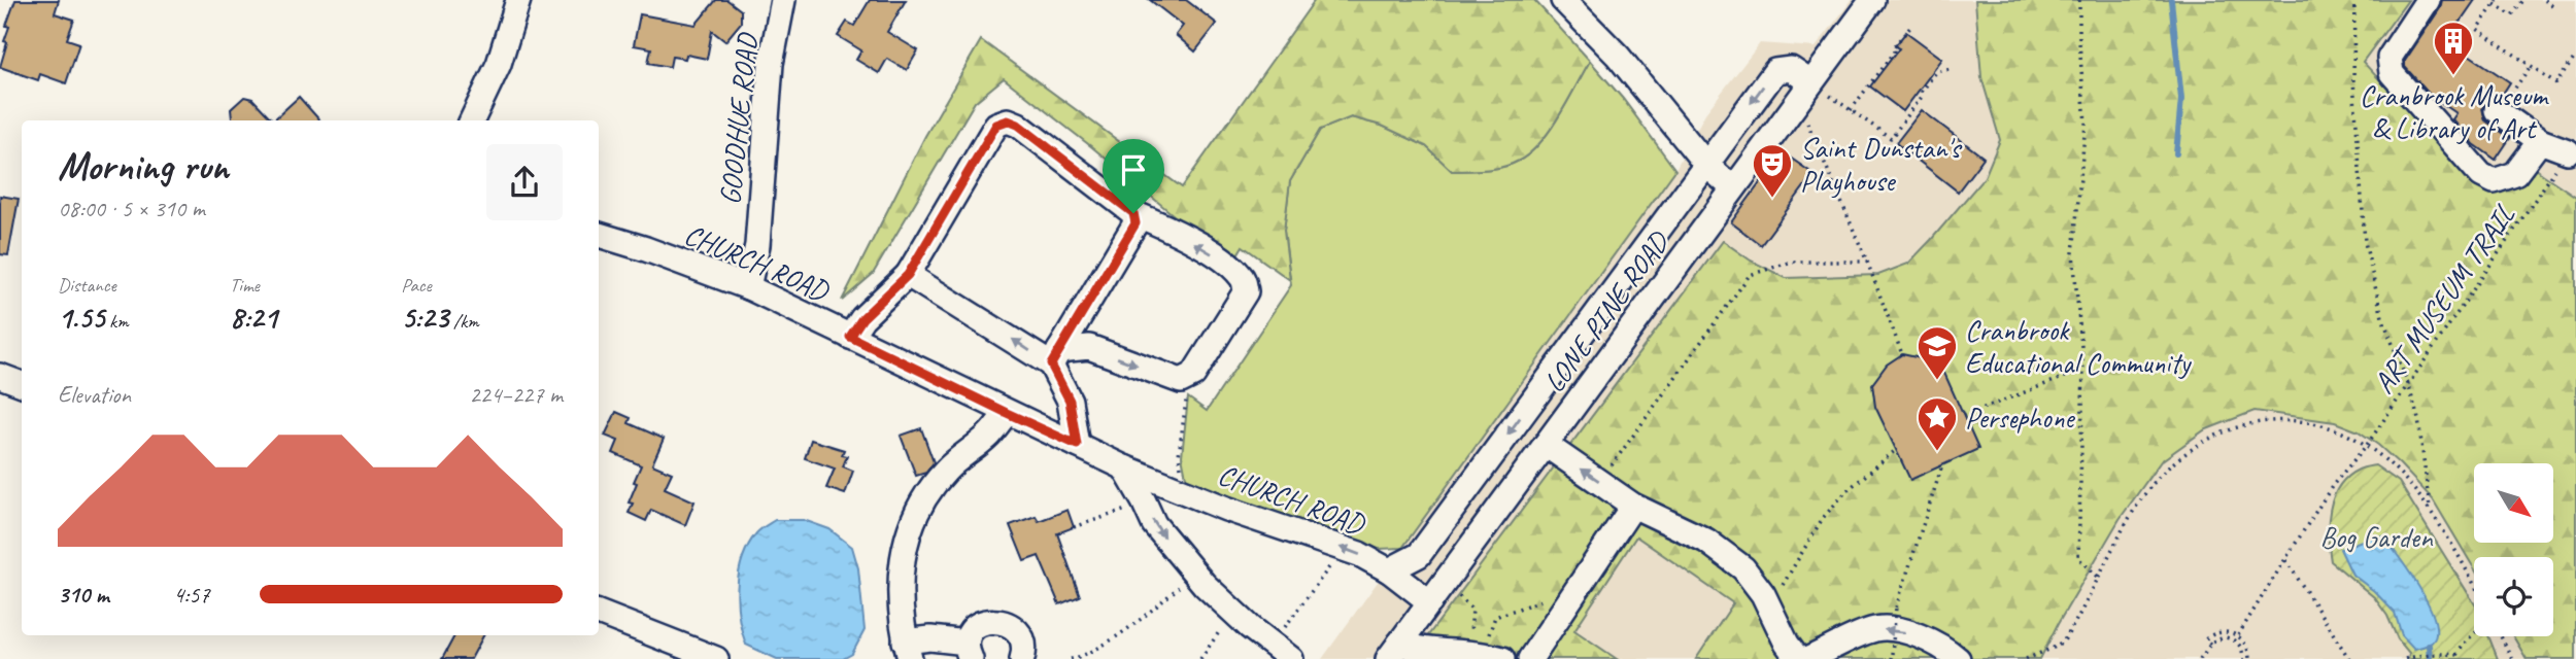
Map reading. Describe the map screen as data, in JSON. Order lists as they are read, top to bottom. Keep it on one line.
{"streets":{"street":["GOODHUE ROAD","CHURCH ROAD","LONE PINE ROAD"],"path":["ART MUSEUM TRAIL"]},"crossings":[["GOODHUE ROAD","CHURCH ROAD"],["CHURCH ROAD","LONE PINE ROAD"]],"parks":["Bog Garden"],"places":{"building":["Cranbrook Museum & Library of Art"],"theatre":["Saint Dunstan's Playhouse"],"school or university":["Cranbrook Educational Community"],"place":["Persephone"]},"north":"bottom right","page":{"heading":["Morning run","08:00 · 5 × 310 m"],"stats":[["Distance","1.55 km"],["Time","8:21"],["Pace","5:23 /km"]],"chart":["Elevation","224–227 m"],"list":[{"name":"310 m","note":"4:57"}]}}
